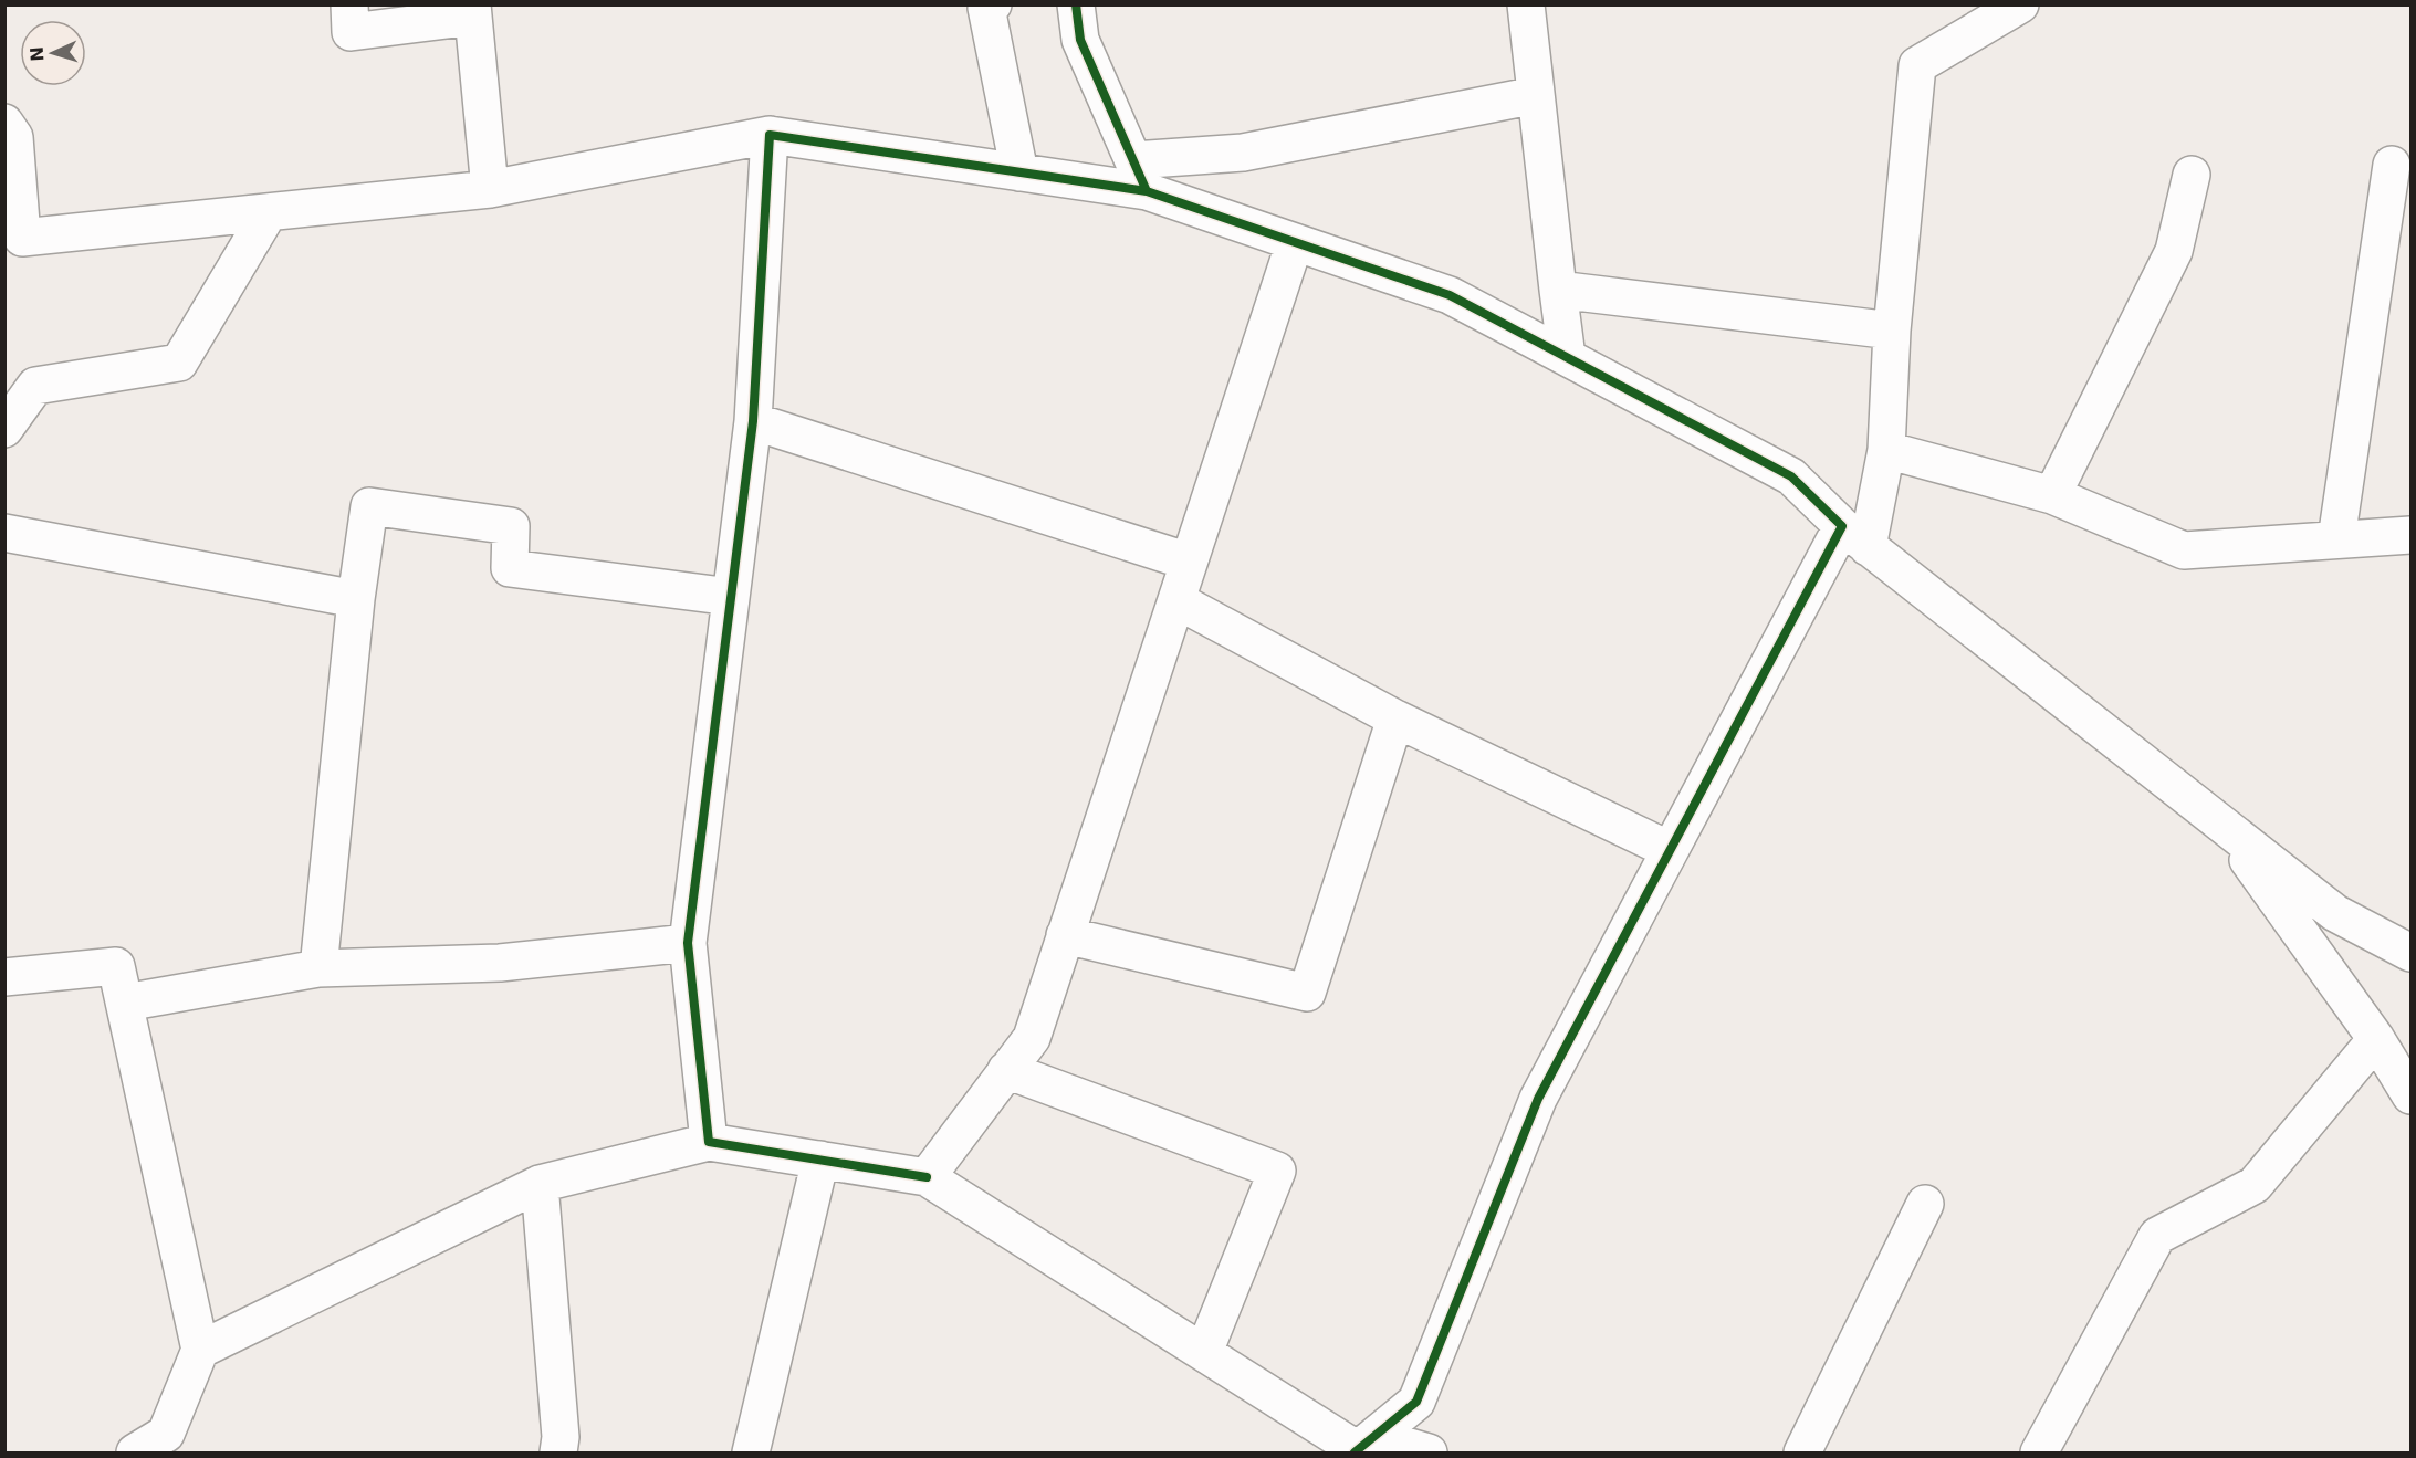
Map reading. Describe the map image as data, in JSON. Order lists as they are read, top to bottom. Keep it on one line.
{"north":"left"}
